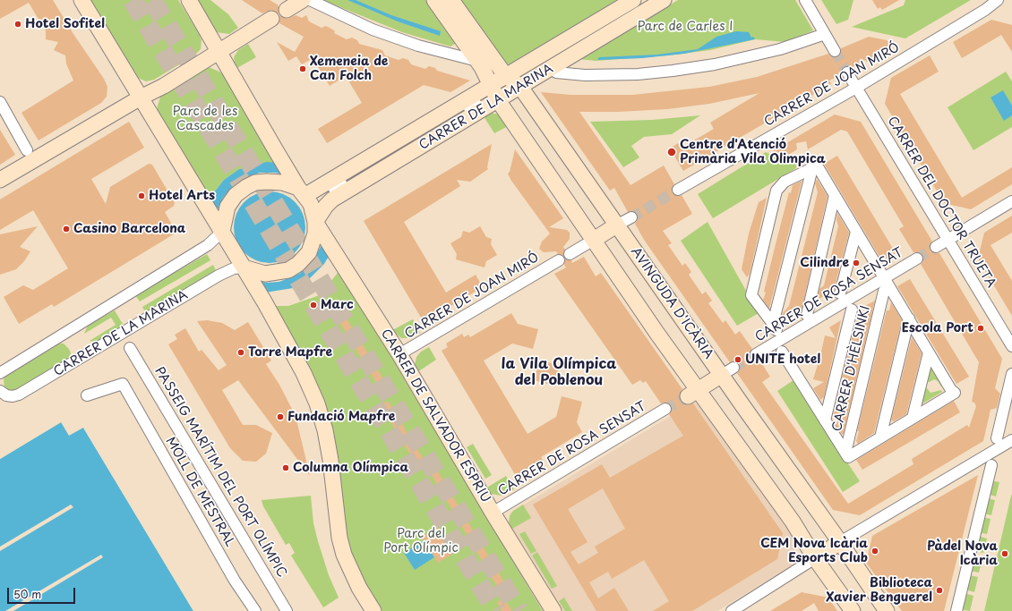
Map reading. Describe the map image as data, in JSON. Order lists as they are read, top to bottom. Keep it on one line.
{"streets":{"street":["CARRER DE JOAN MIRÓ","CARRER DE LA MARINA","CARRER DEL DOCTOR TRUETA","CARRER DE ROSA SENSAT","AVINGUDA D'ICÀRIA","CARRER D'HÈLSINKI","CARRER DE SALVADOR ESPRIU","PASSEIG MARÍTIM DEL PORT OLÍMPIC","MOLL DE MESTRAL"]},"crossings":[["CARRER DE JOAN MIRÓ","CARRER DEL DOCTOR TRUETA"],["CARRER DE JOAN MIRÓ","CARRER DE SALVADOR ESPRIU"],["CARRER DE LA MARINA","AVINGUDA D'ICÀRIA"],["CARRER DE LA MARINA","CARRER DE SALVADOR ESPRIU"],["CARRER DE ROSA SENSAT","CARRER DE SALVADOR ESPRIU"]],"districts":["la Vila Olímpica del Poblenou"],"parks":["Parc de Carles I","Parc de les Cascades","Parc del Port Olímpic"],"places":["Hotel Sofitel","Xemeneia de Can Folch","Centre d'Atenció Primària Vila Olimpica","Hotel Arts","Casino Barcelona","Cilindre","Marc","Escola Port","Torre Mapfre","UNITE hotel","Fundació Mapfre","Columna Olímpica","CEM Nova Icària Esports Club","Pàdel Nova Icària","Biblioteca Xavier Benguerel"],"scale_bar":"50 m"}
